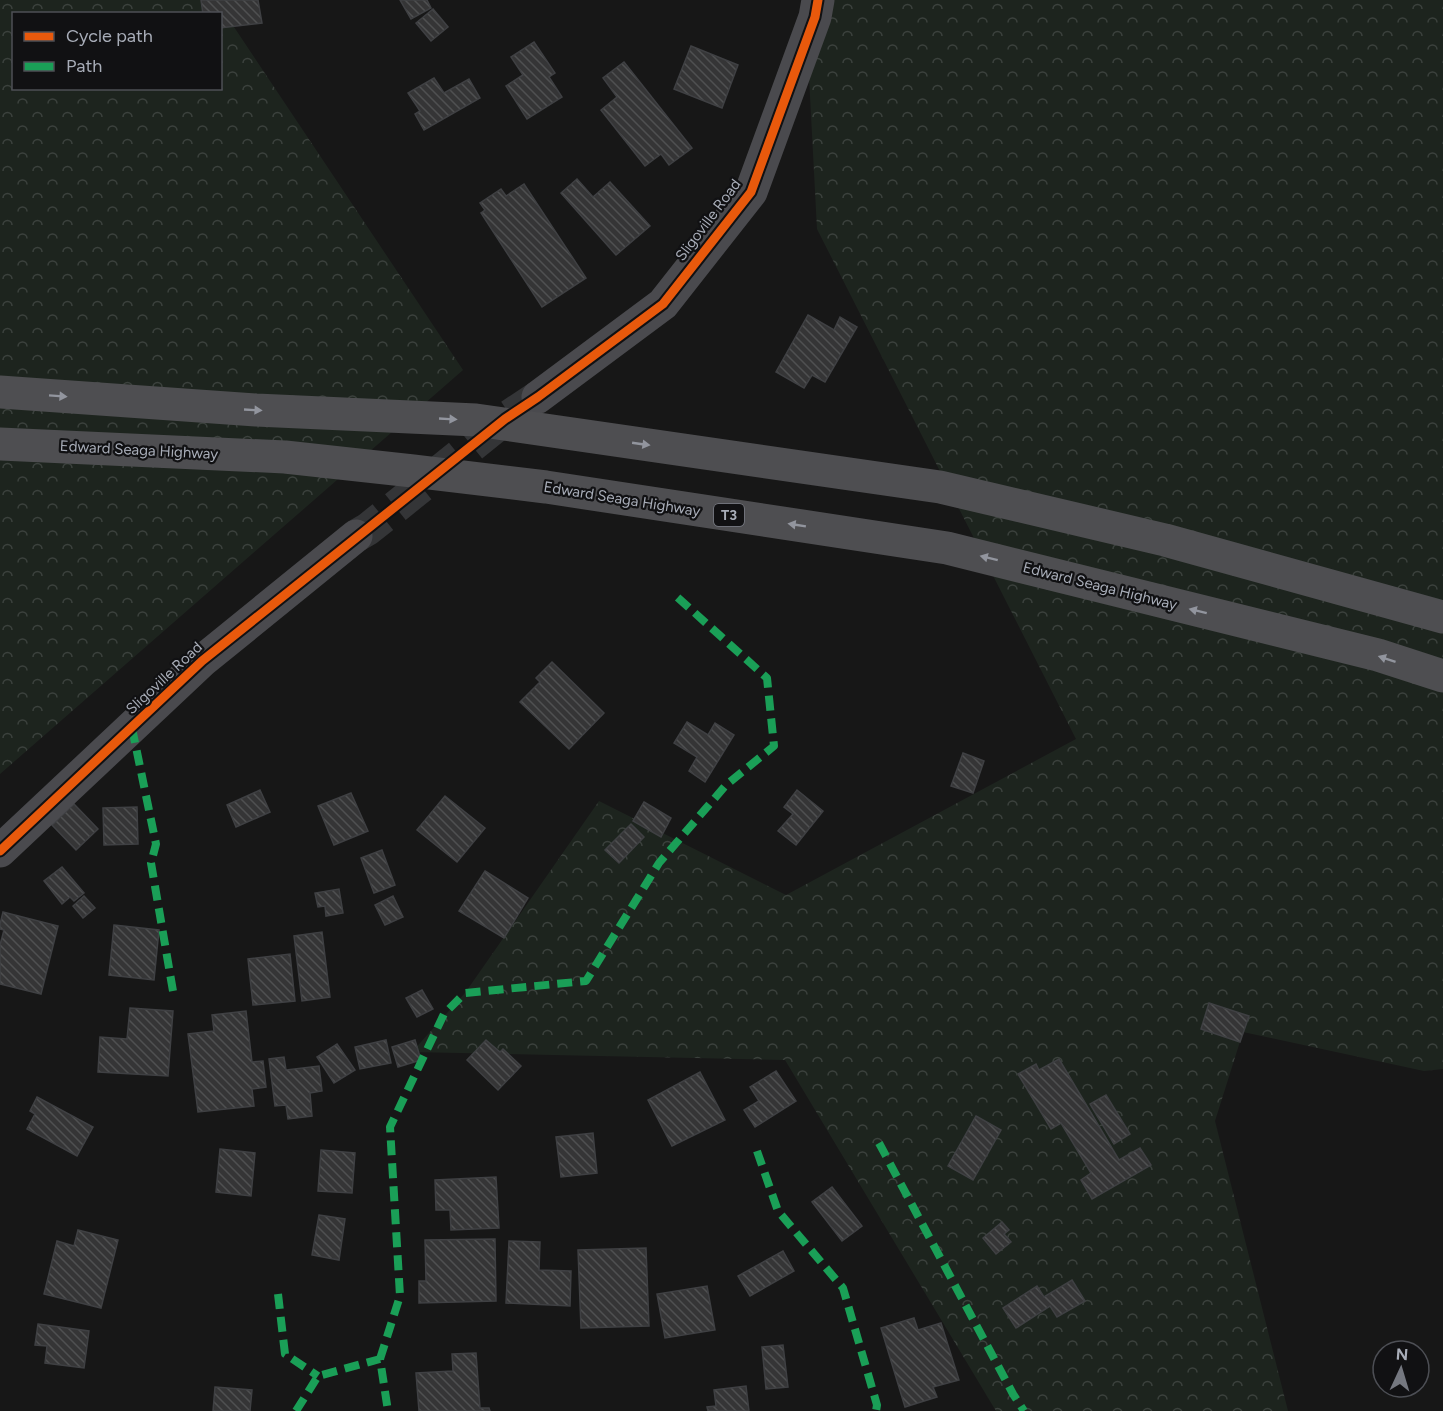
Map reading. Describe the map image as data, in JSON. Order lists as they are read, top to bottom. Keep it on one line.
{"streets":{"highway":["Edward Seaga Highway","T3"],"street":["Sligoville Road"]},"legend":["Cycle path","Path"],"north":"top"}
